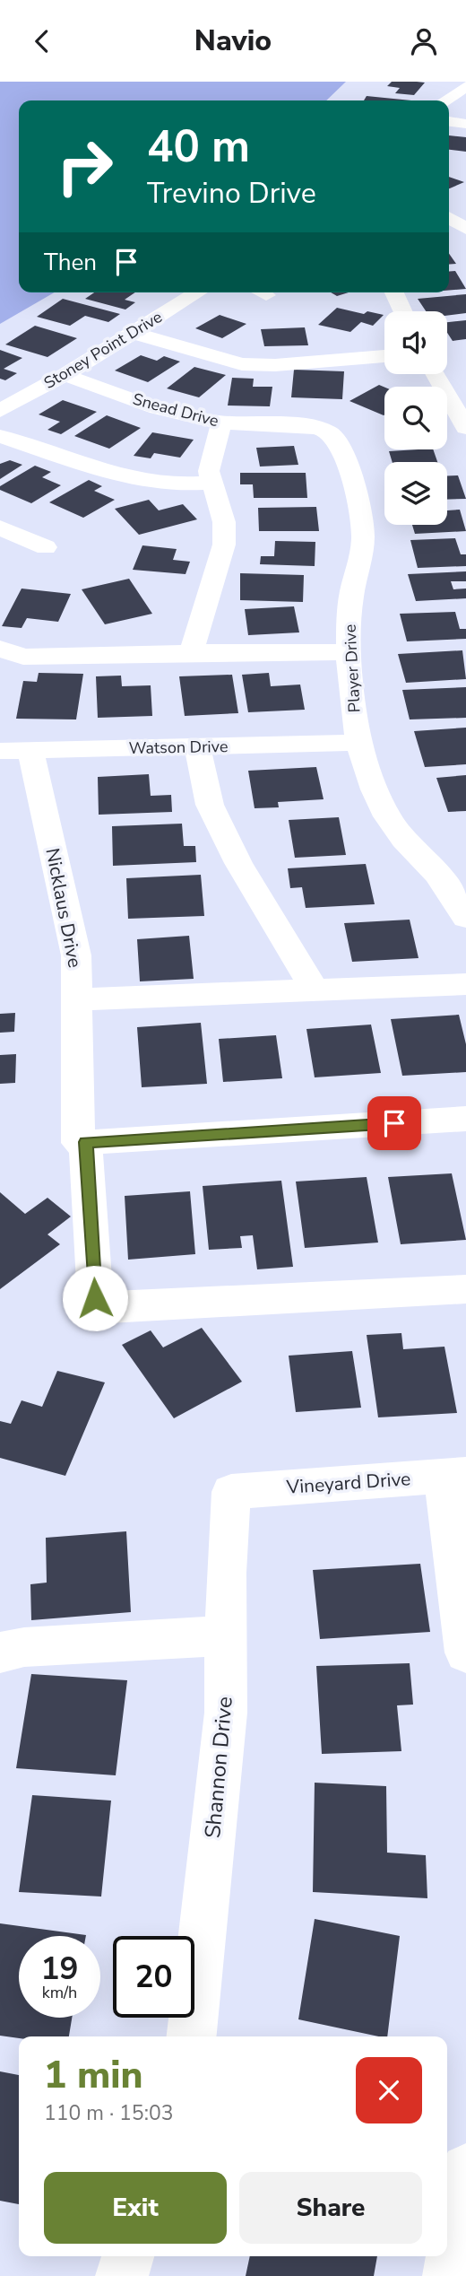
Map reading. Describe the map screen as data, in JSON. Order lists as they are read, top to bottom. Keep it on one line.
{"streets":{"street":["Stoney Point Drive","Snead Drive","Player Drive","Watson Drive","Nicklaus Drive","Vineyard Drive","Shannon Drive"]},"crossings":[["Stoney Point Drive","Snead Drive"],["Snead Drive","Player Drive"],["Player Drive","Watson Drive"],["Watson Drive","Nicklaus Drive"],["Vineyard Drive","Shannon Drive"]],"page":{"header":"Navio","turn":["40 m","Trevino Drive"],"then":"Then","speed":"19 km/h","limit":"20","heading":["1 min","110 m · 15:03"],"buttons":["Exit","Share"]}}
